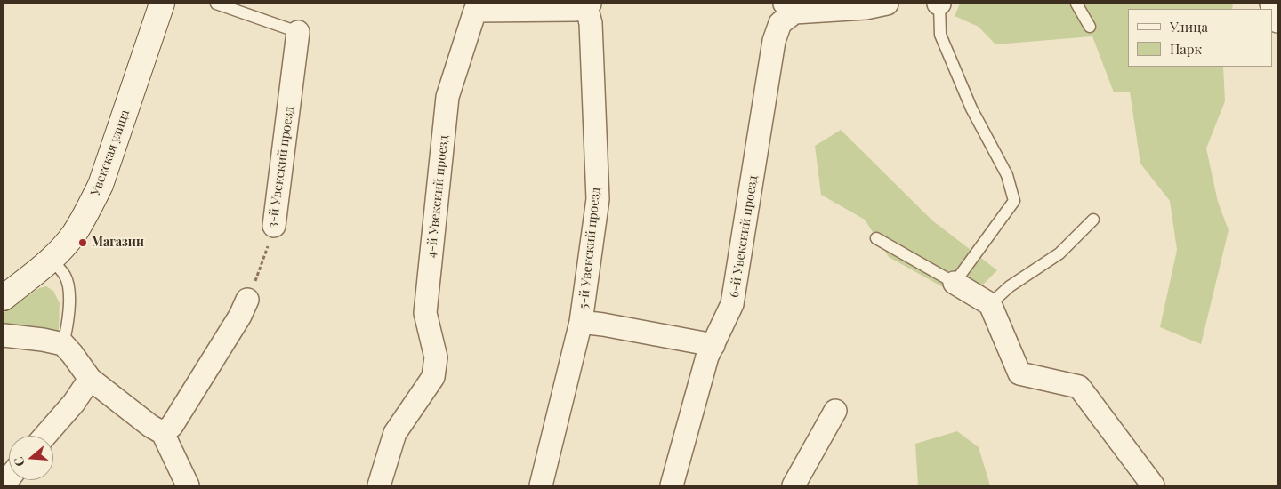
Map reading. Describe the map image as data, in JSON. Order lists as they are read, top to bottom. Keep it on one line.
{"streets":{"street":["Увекская улица","3-й Увекский проезд","4-й Увекский проезд","6-й Увекский проезд","5-й Увекский проезд"]},"crossings":[["4-й Увекский проезд","5-й Увекский проезд"]],"places":["Магазин"],"legend":["Улица","Парк"],"north":"left"}
